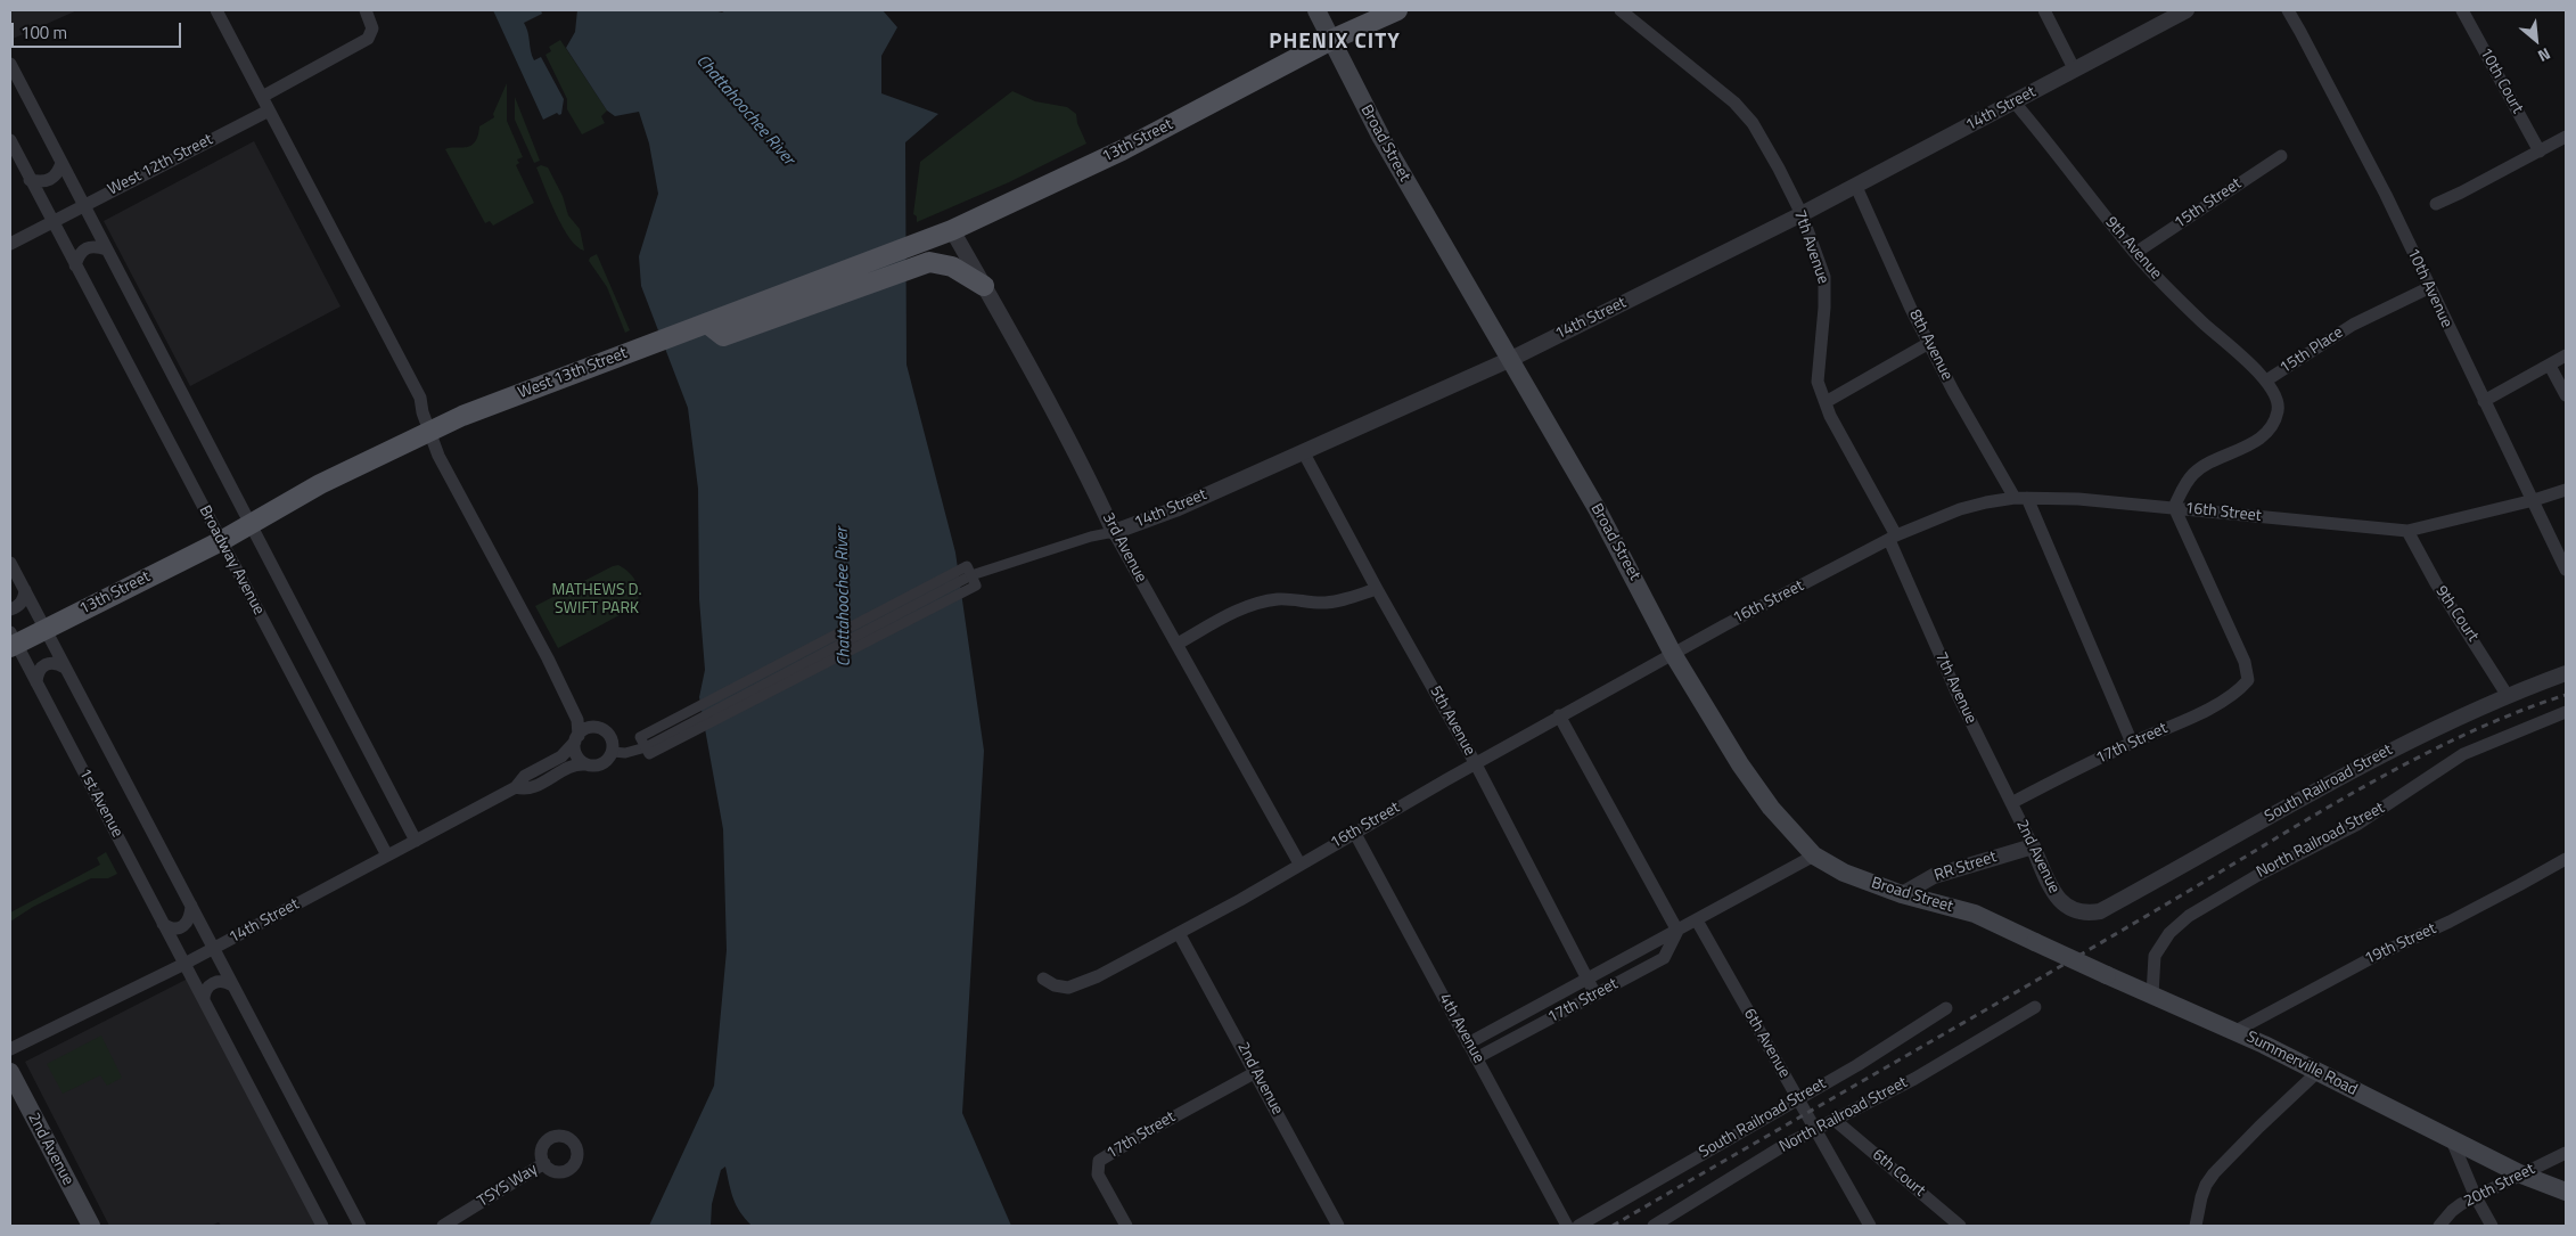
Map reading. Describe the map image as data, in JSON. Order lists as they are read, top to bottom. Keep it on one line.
{"streets":{"main road":["13th Street","Broad Street","West 13th Street","2nd Avenue","Summerville Road"],"street":["10th Court","14th Street","West 12th Street","15th Street","7th Avenue","9th Avenue","10th Avenue","8th Avenue","15th Place","16th Street","3rd Avenue","Broadway Avenue","9th Court","5th Avenue","17th Street","South Railroad Street","1st Avenue","North Railroad Street","RR Street","19th Street","4th Avenue","6th Avenue","6th Court","TSYS Way","20th Street"]},"crossings":[["14th Street","Broad Street"],["14th Street","7th Avenue"],["14th Street","9th Avenue"],["14th Street","8th Avenue"],["14th Street","3rd Avenue"],["14th Street","Broadway Avenue"],["14th Street","5th Avenue"],["14th Street","1st Avenue"],["13th Street","Broad Street"],["13th Street","West 13th Street"],["13th Street","3rd Avenue"],["13th Street","Broadway Avenue"],["13th Street","1st Avenue"],["Broad Street","16th Street"],["Broad Street","17th Street"],["Broad Street","RR Street"],["Broad Street","Summerville Road"],["West 12th Street","Broadway Avenue"],["15th Street","9th Avenue"],["7th Avenue","16th Street"],["7th Avenue","17th Street"],["7th Avenue","2nd Avenue"],["9th Avenue","15th Place"],["10th Avenue","15th Place"],["10th Avenue","16th Street"],["8th Avenue","16th Street"],["8th Avenue","17th Street"],["15th Place","16th Street"],["15th Place","17th Street"],["West 13th Street","3rd Avenue"],["West 13th Street","Broadway Avenue"],["16th Street","3rd Avenue"],["16th Street","9th Court"],["16th Street","5th Avenue"],["16th Street","17th Street"],["16th Street","2nd Avenue"],["16th Street","4th Avenue"],["9th Court","South Railroad Street"],["5th Avenue","17th Street"],["17th Street","2nd Avenue"],["17th Street","4th Avenue"],["17th Street","6th Avenue"],["South Railroad Street","2nd Avenue"],["South Railroad Street","6th Avenue"],["North Railroad Street","6th Avenue"],["North Railroad Street","Summerville Road"],["North Railroad Street","6th Court"],["2nd Avenue","RR Street"],["19th Street","Summerville Road"],["Summerville Road","20th Street"]],"districts":["PHENIX CITY"],"water":["Chattahoochee River"],"parks":["MATHEWS D. SWIFT PARK"],"scale_bar":"100 m","north":"bottom right"}
